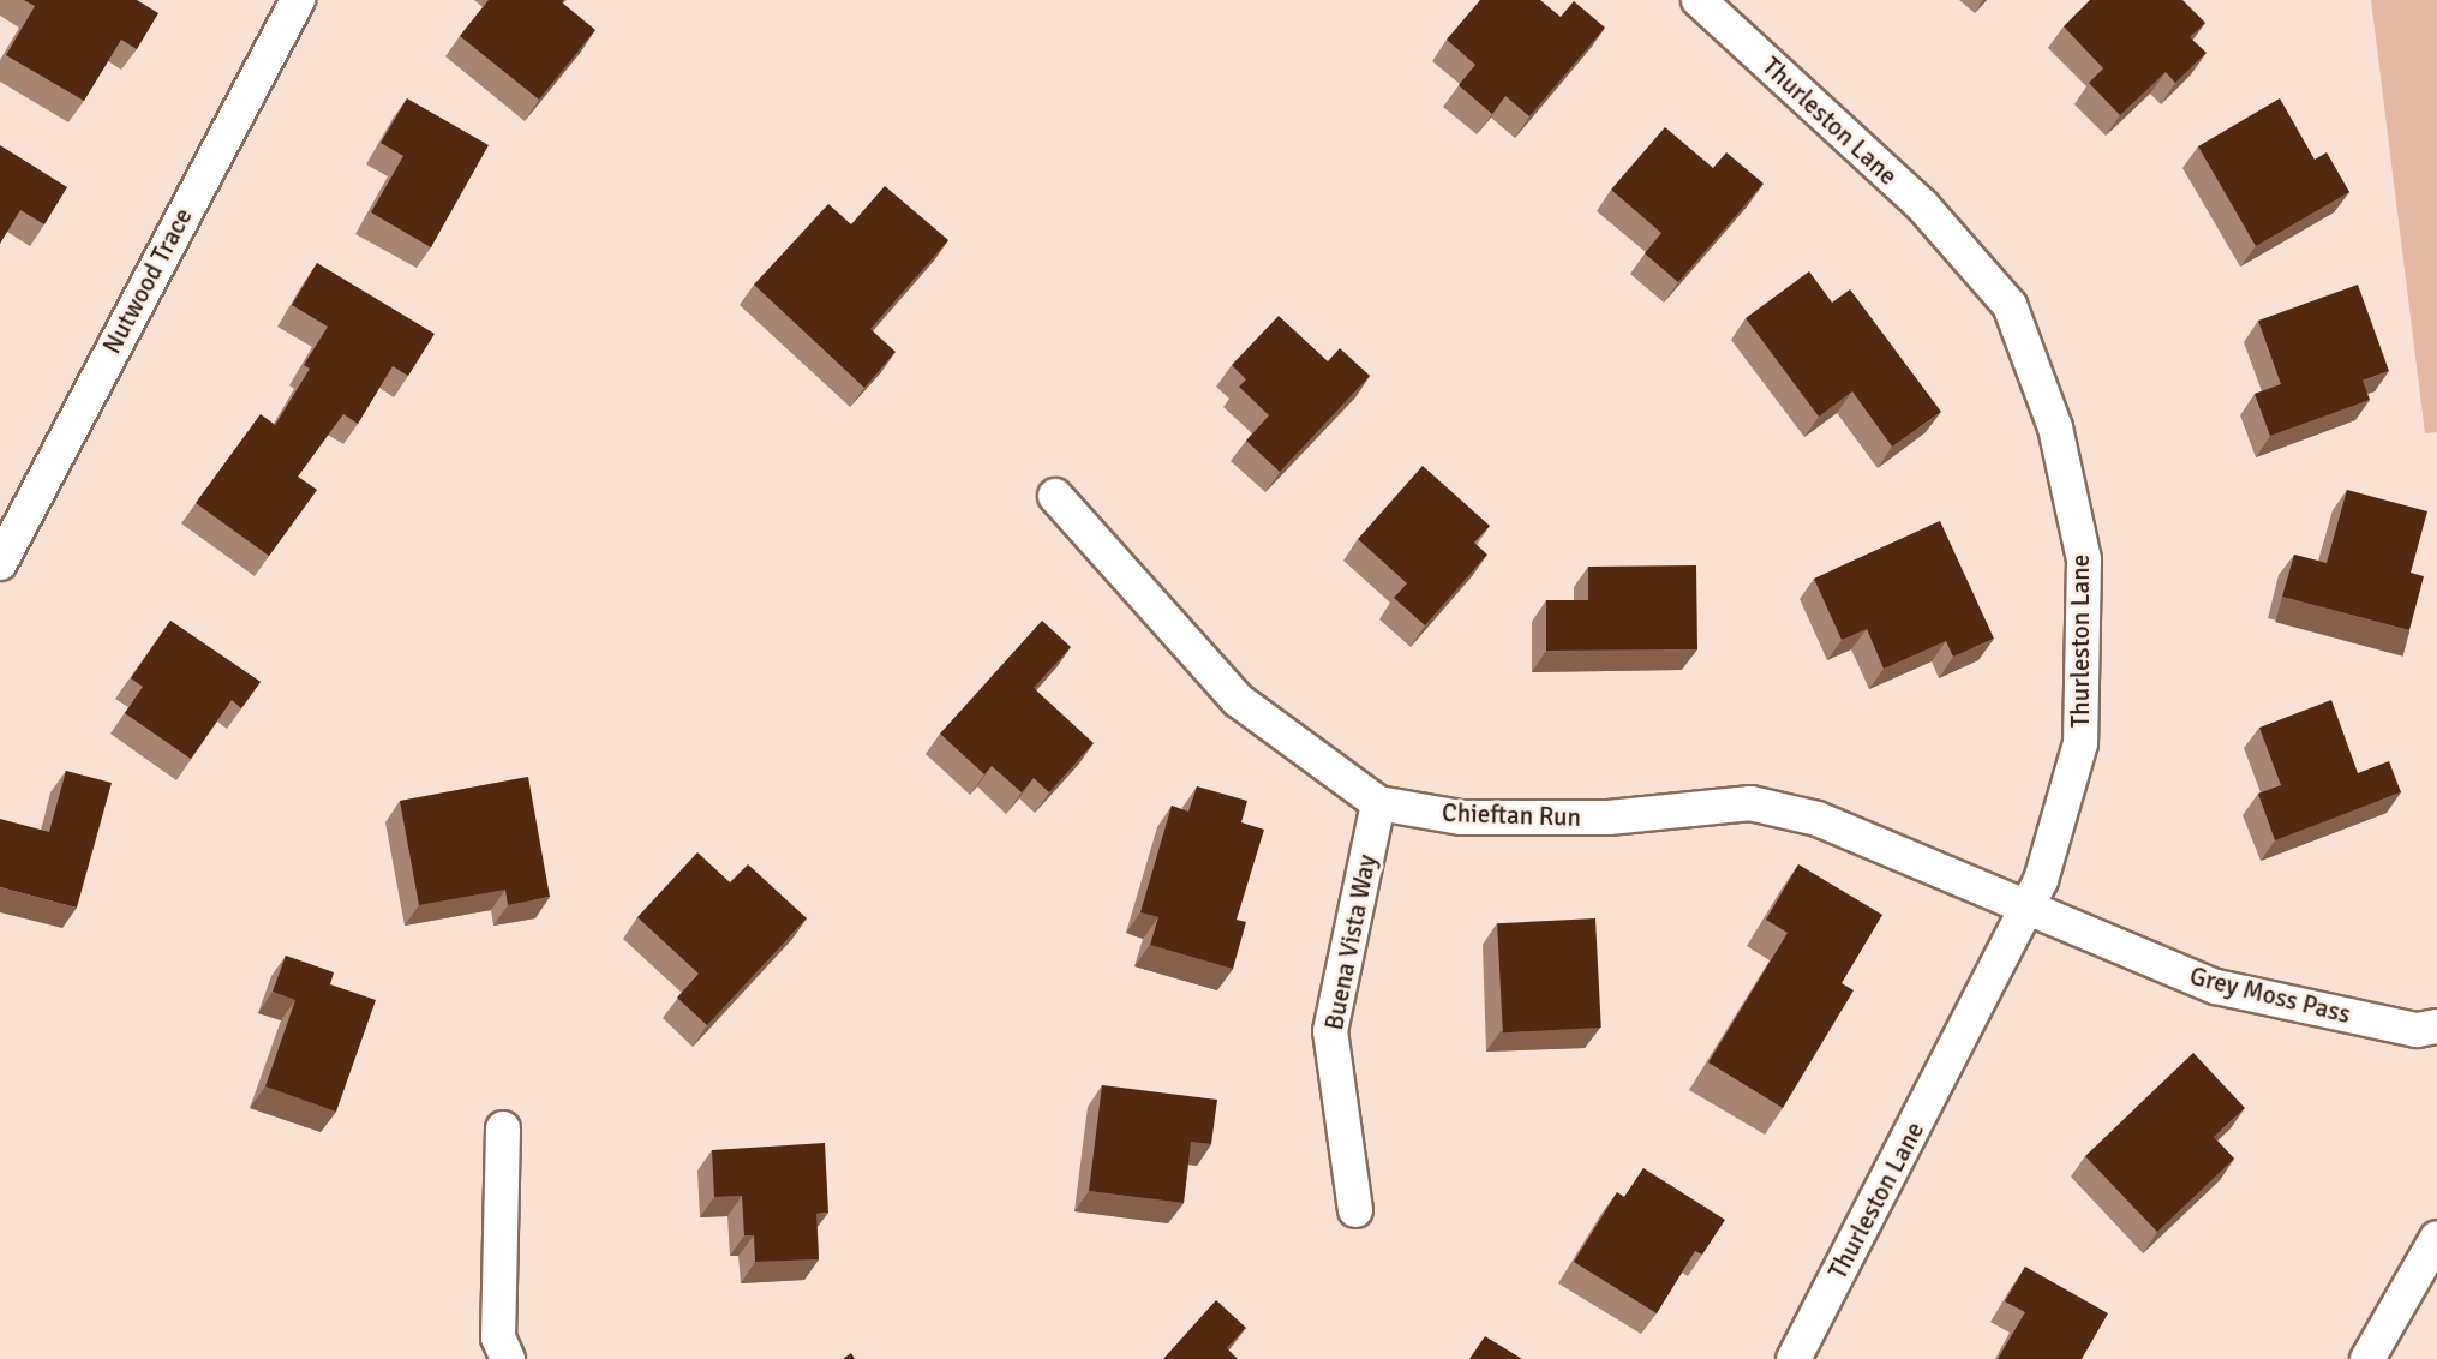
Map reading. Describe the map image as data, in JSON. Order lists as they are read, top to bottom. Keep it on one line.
{"streets":{"street":["Thurleston Lane","Nutwood Trace","Chieftan Run","Buena Vista Way","Grey Moss Pass"]},"crossings":[["Thurleston Lane","Chieftan Run"],["Thurleston Lane","Grey Moss Pass"],["Chieftan Run","Buena Vista Way"],["Chieftan Run","Grey Moss Pass"]]}
